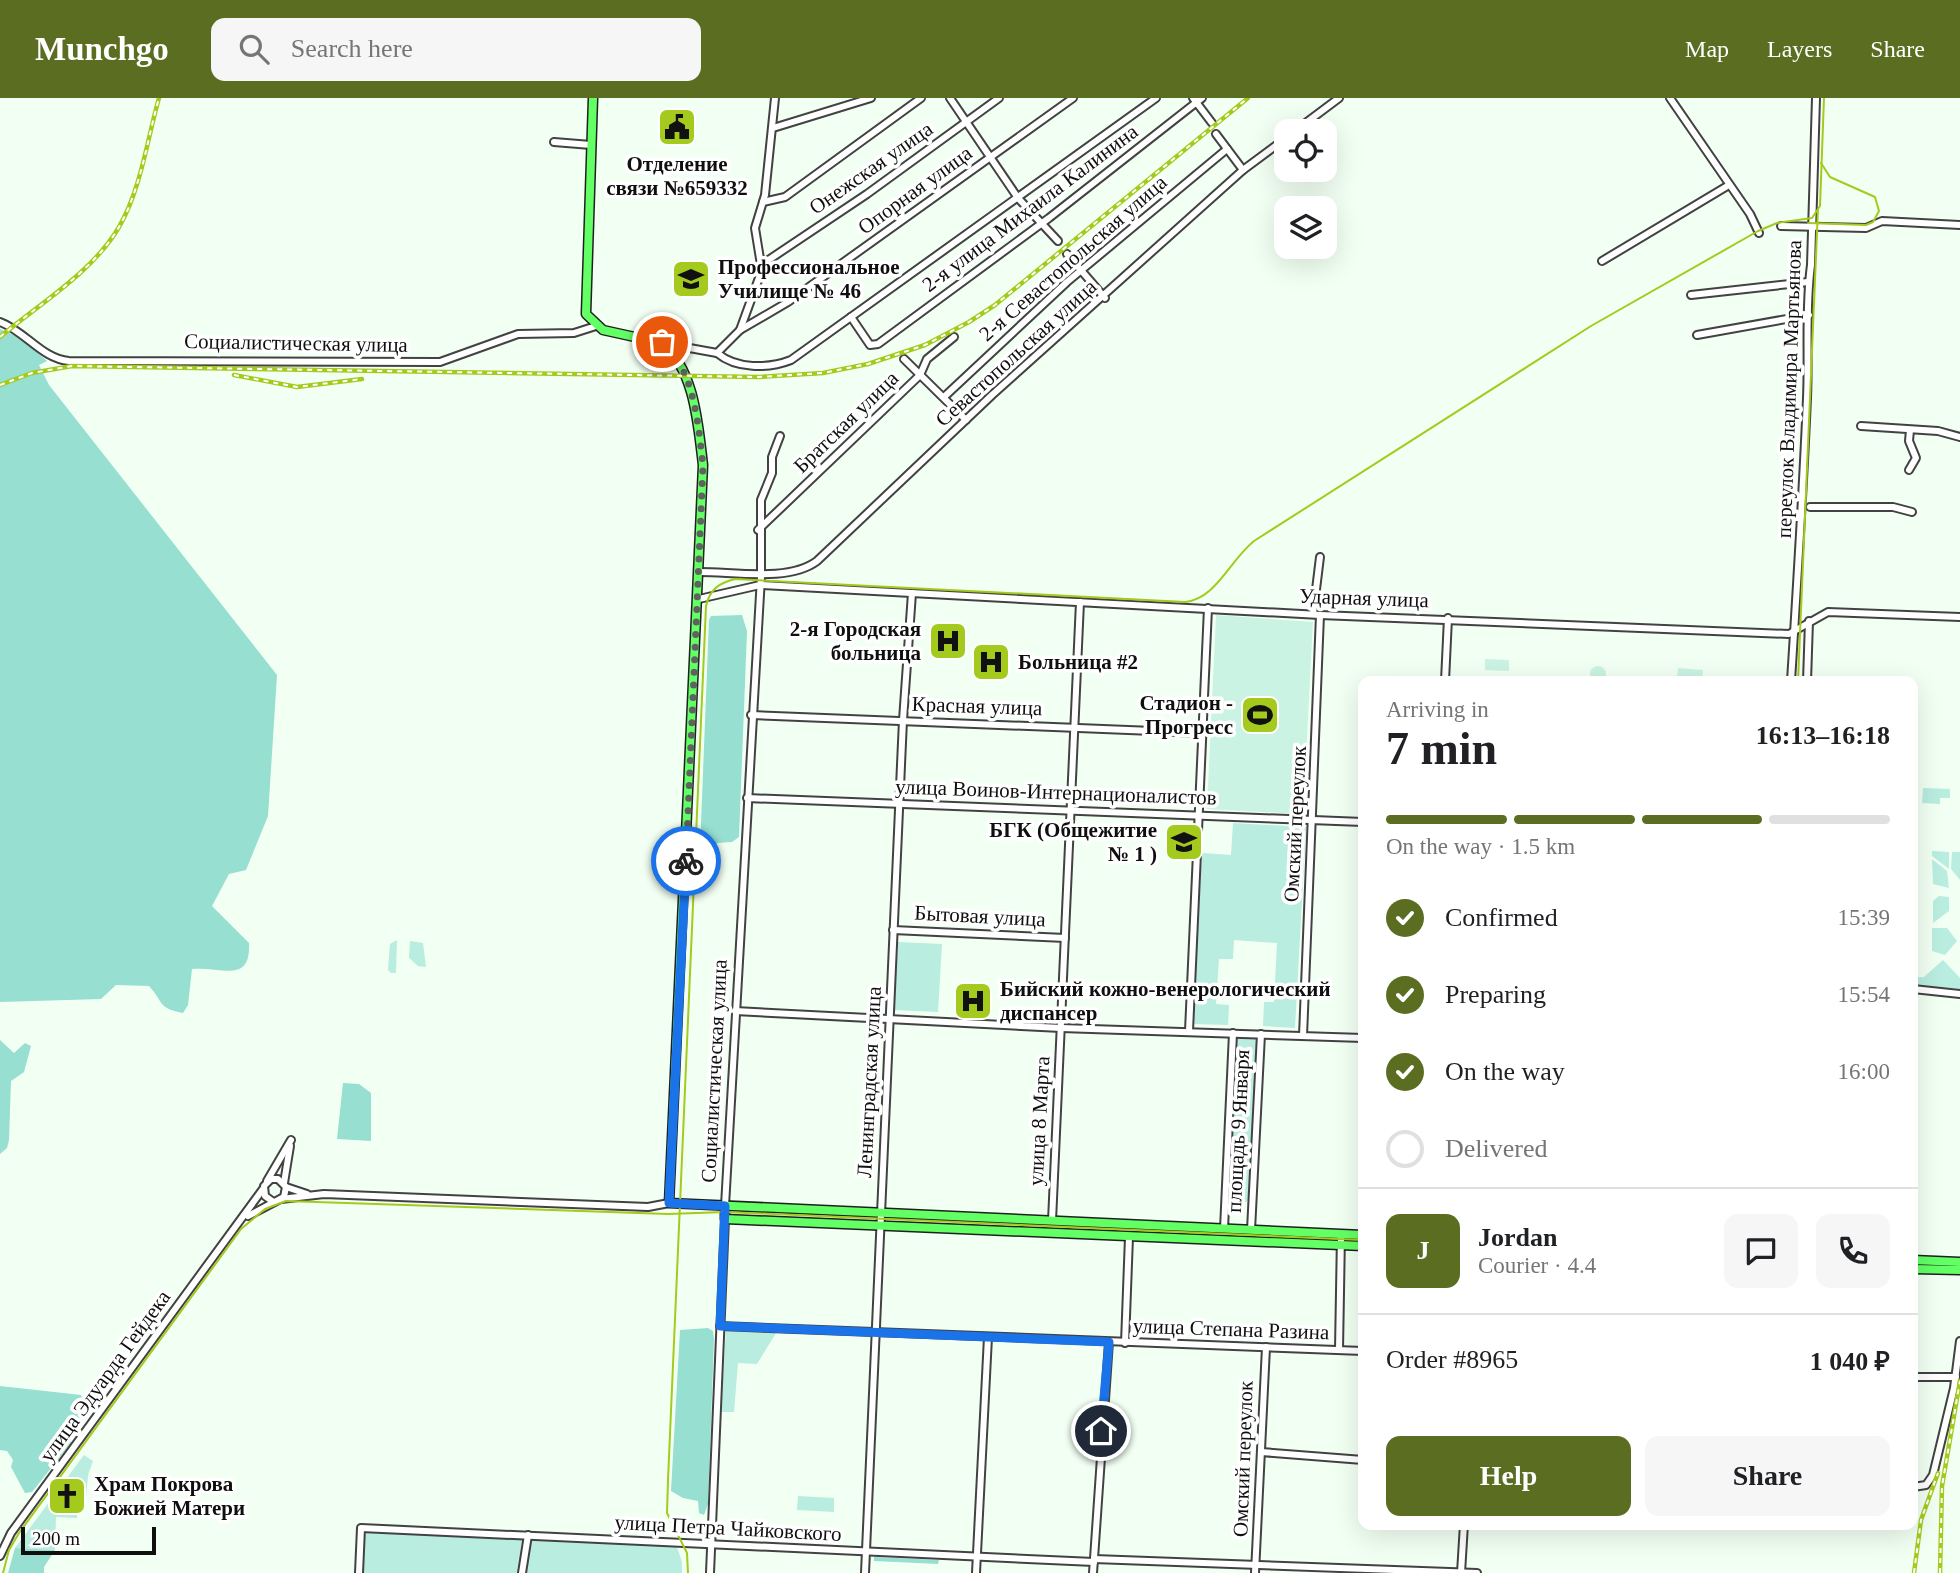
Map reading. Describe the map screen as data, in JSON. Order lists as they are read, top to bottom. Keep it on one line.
{"streets":{"main road":["Социалистическая улица"],"street":["Онежская улица","Опорная улица","2-я улица Михаила Калинина","2-я Севастопольская улица","Севастопольская улица","переулок Владимира Мартьянова","Братская улица","Ударная улица","Красная улица","улица Воинов-Интернационалистов","Омский переулок","Бытовая улица","Ленинградская улица","улица 8 Марта","площадь 9 Января","улица Степана Разина","улица Эдуарда Гейдека","улица Петра Чайковского"]},"crossings":[["2-я улица Михаила Калинина","Социалистическая улица"],["Социалистическая улица","Севастопольская улица"],["Социалистическая улица","Братская улица"],["Социалистическая улица","Ударная улица"],["Социалистическая улица","Красная улица"],["Социалистическая улица","улица Воинов-Интернационалистов"],["Социалистическая улица","улица Степана Разина"],["Социалистическая улица","улица Петра Чайковского"],["переулок Владимира Мартьянова","Ударная улица"],["Ударная улица","Омский переулок"],["Ударная улица","Ленинградская улица"],["Ударная улица","улица 8 Марта"],["Красная улица","Ленинградская улица"],["Красная улица","улица 8 Марта"],["улица Воинов-Интернационалистов","Омский переулок"],["улица Воинов-Интернационалистов","Ленинградская улица"],["улица Воинов-Интернационалистов","улица 8 Марта"],["Омский переулок","улица Степана Разина"],["Омский переулок","улица Петра Чайковского"],["Бытовая улица","Ленинградская улица"],["Бытовая улица","улица 8 Марта"],["Ленинградская улица","улица Степана Разина"],["Ленинградская улица","улица Петра Чайковского"]],"places":{"public building":["Отделение связи №659332"],"school or university":["Профессиональное Училище № 46","БГК (Общежитие № 1 )"],"hospital":["2-я Городская больница","Больница #2","Бийский кожно-венерологический диспансер"],"sports":["Стадион - Прогресс"],"church":["Храм Покрова Божией Матери"]},"scale_bar":"200 m","page":{"header":"Munchgo","search":"Search here","nav":["Map","Layers","Share"],"heading":["7 min","Arriving in","16:13–16:18"],"panel":["Jordan","Courier · 4.4","Order #8965","1 040 ₽"],"bar":"On the way · 1.5 km","list":[["Confirmed","15:39"],["Preparing","15:54"],["On the way","16:00"],"Delivered"],"round":"J","buttons":["Help","Share"],"scale":"200 m"}}
